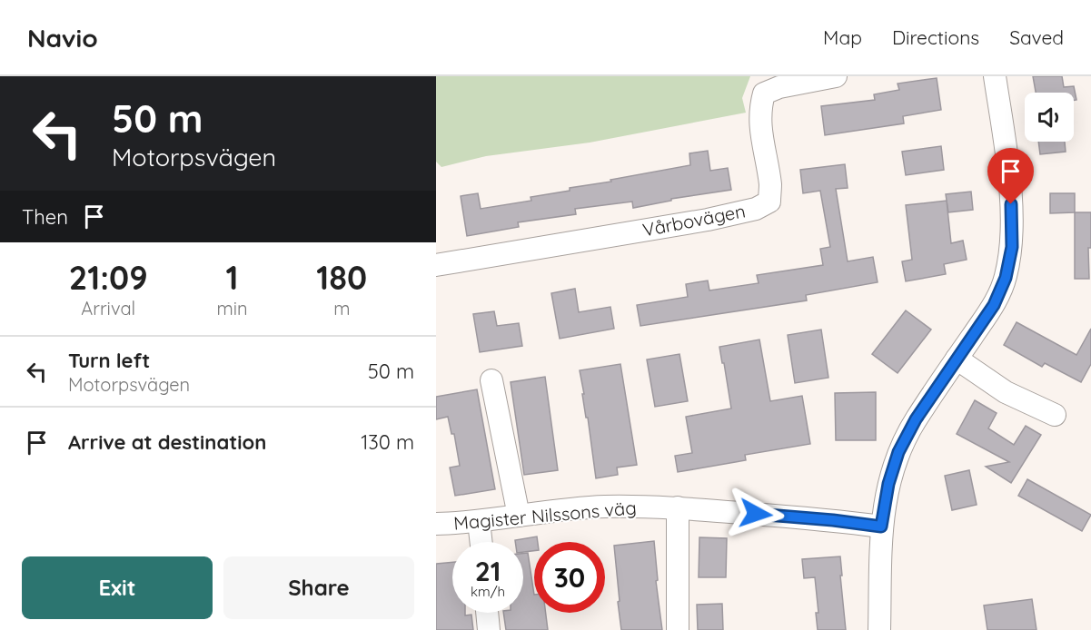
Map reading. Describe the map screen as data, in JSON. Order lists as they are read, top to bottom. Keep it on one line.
{"streets":{"street":["Vårbovägen","Magister Nilssons väg"]},"page":{"header":"Navio","nav":["Map","Directions","Saved"],"turn":["50 m","Motorpsvägen"],"then":"Then","eta":["21:09","Arrival","1","min","180","m"],"list":[{"name":"Turn left","note":"Motorpsvägen","value":"50 m"},{"name":"Arrive at destination","value":"130 m"}],"speed":"21 km/h","limit":"30","buttons":["Exit","Share"]}}
